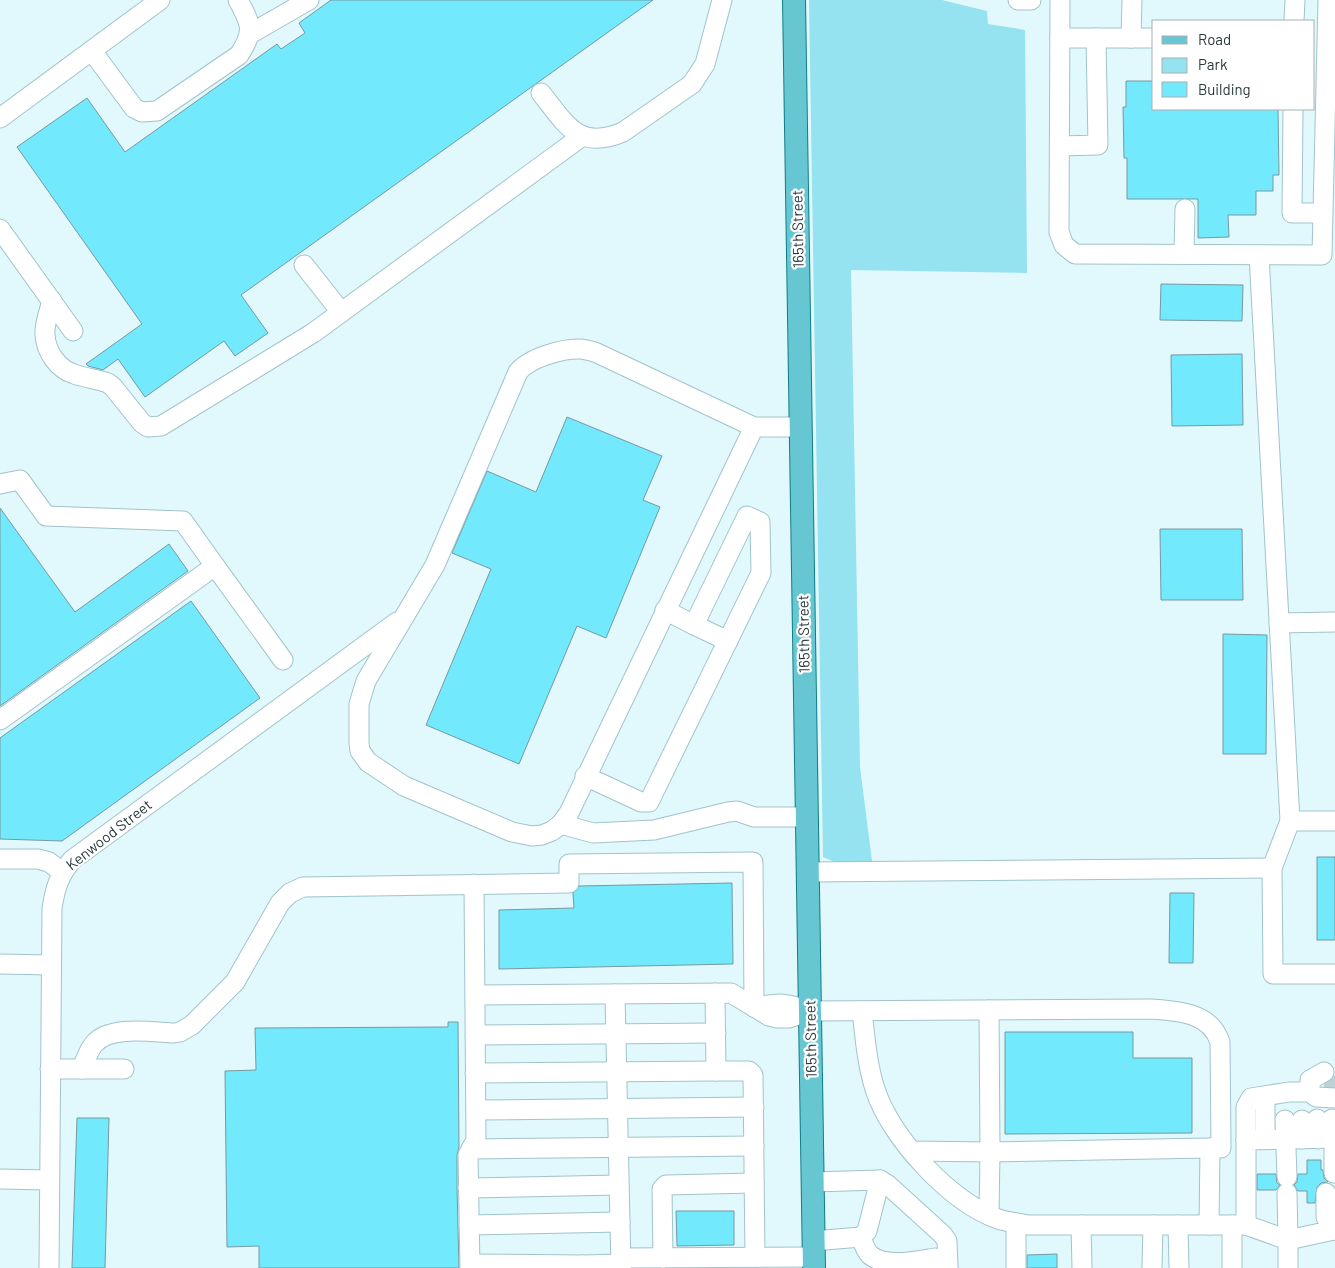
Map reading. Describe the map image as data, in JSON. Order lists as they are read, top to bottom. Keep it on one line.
{"streets":{"main road":["165th Street"],"street":["Kenwood Street"]},"legend":["Road","Park","Building"]}
